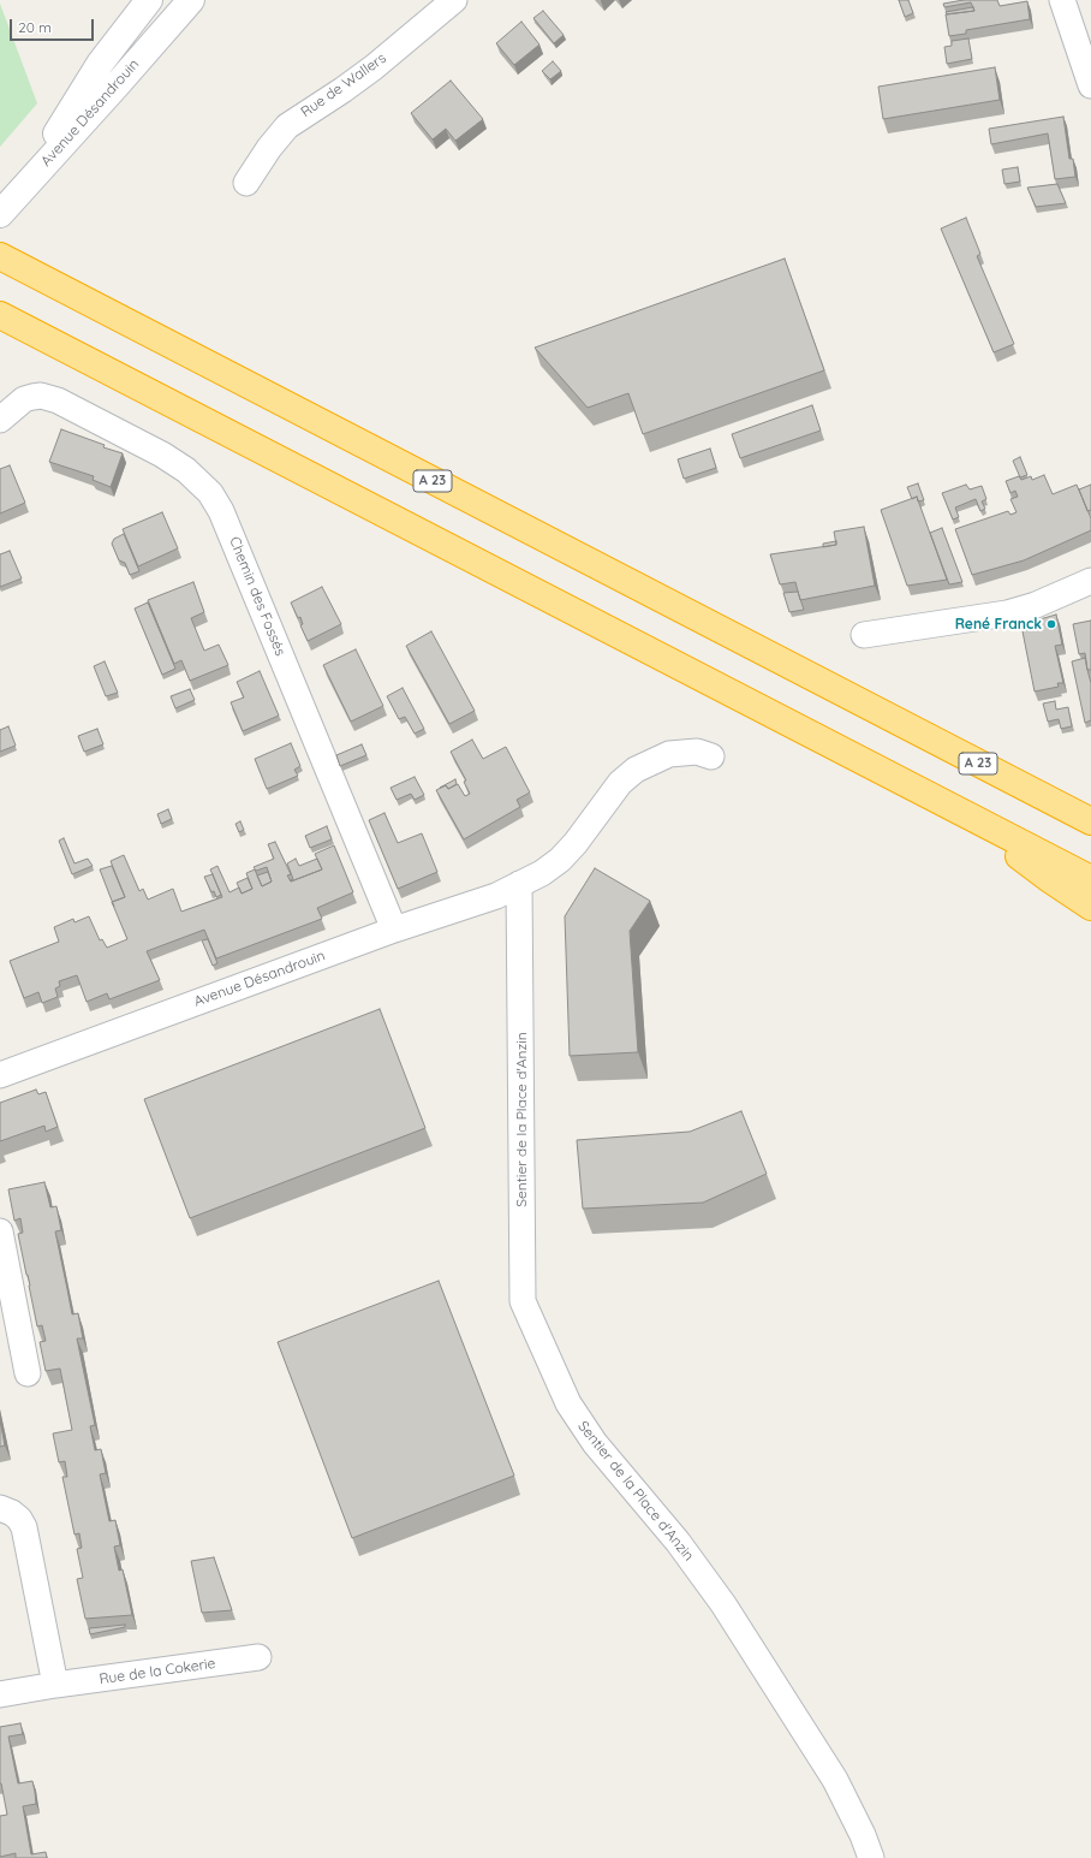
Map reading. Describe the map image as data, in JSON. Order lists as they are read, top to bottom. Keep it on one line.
{"streets":{"highway":["A 23"],"main road":["Avenue Désandrouin"],"street":["Rue de Wallers","Chemin des Fossés","Sentier de la Place d'Anzin","Rue de la Cokerie"]},"crossings":[["Avenue Désandrouin","Chemin des Fossés"],["Avenue Désandrouin","Sentier de la Place d'Anzin"]],"places":["René Franck"],"scale_bar":"20 m"}
